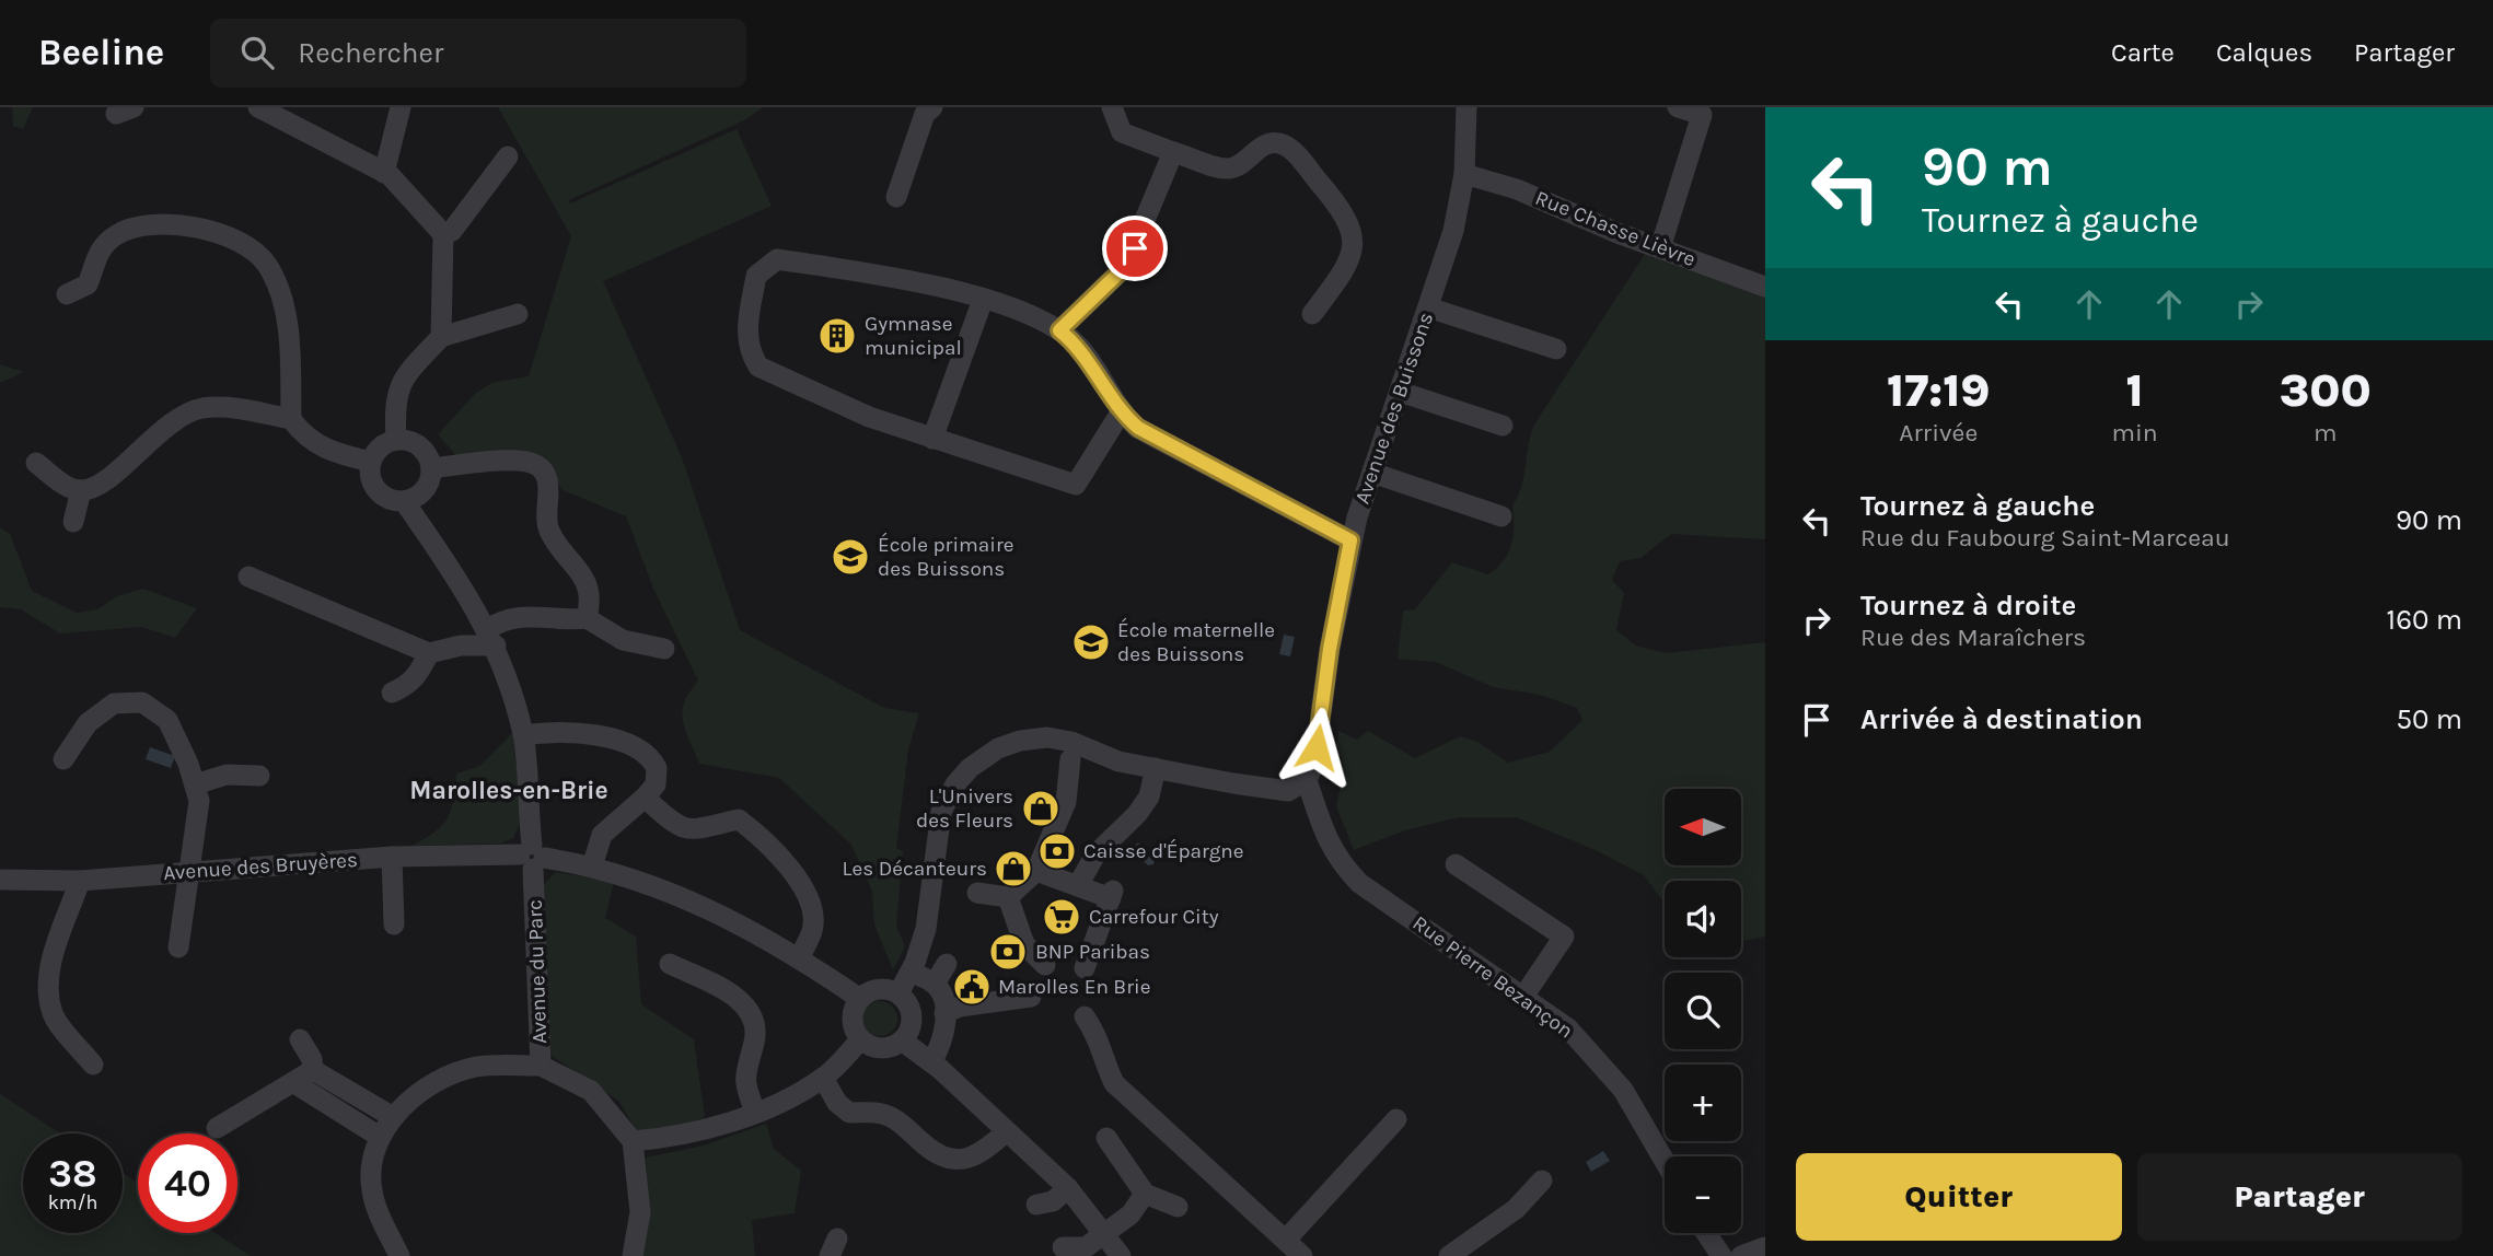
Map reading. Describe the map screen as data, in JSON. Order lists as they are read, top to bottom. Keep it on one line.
{"streets":{"street":["Rue Chasse Lièvre","Avenue des Buissons","Avenue des Bruyères","Avenue du Parc","Rue Pierre Bezançon"]},"crossings":[["Rue Chasse Lièvre","Avenue des Buissons"],["Avenue des Buissons","Rue Pierre Bezançon"],["Avenue des Bruyères","Avenue du Parc"]],"districts":["Marolles-en-Brie"],"places":{"building":["Gymnase municipal"],"school or university":["École primaire des Buissons","École maternelle des Buissons"],"shop":["L'Univers des Fleurs","Les Décanteurs"],"bank":["Caisse d'Épargne","BNP Paribas"],"supermarket":["Carrefour City"],"public building":["Marolles En Brie"]},"north":"left","page":{"header":"Beeline","search":"Rechercher","nav":["Carte","Calques","Partager"],"turn":["90 m","Tournez à gauche"],"eta":["17:19","Arrivée","1","min","300","m"],"list":[{"name":"Tournez à gauche","note":"Rue du Faubourg Saint-Marceau","value":"90 m"},{"name":"Tournez à droite","note":"Rue des Maraîchers","value":"160 m"},{"name":"Arrivée à destination","value":"50 m"}],"map_buttons":["+","−"],"speed":"38 km/h","limit":"40","buttons":["Quitter","Partager"]}}
